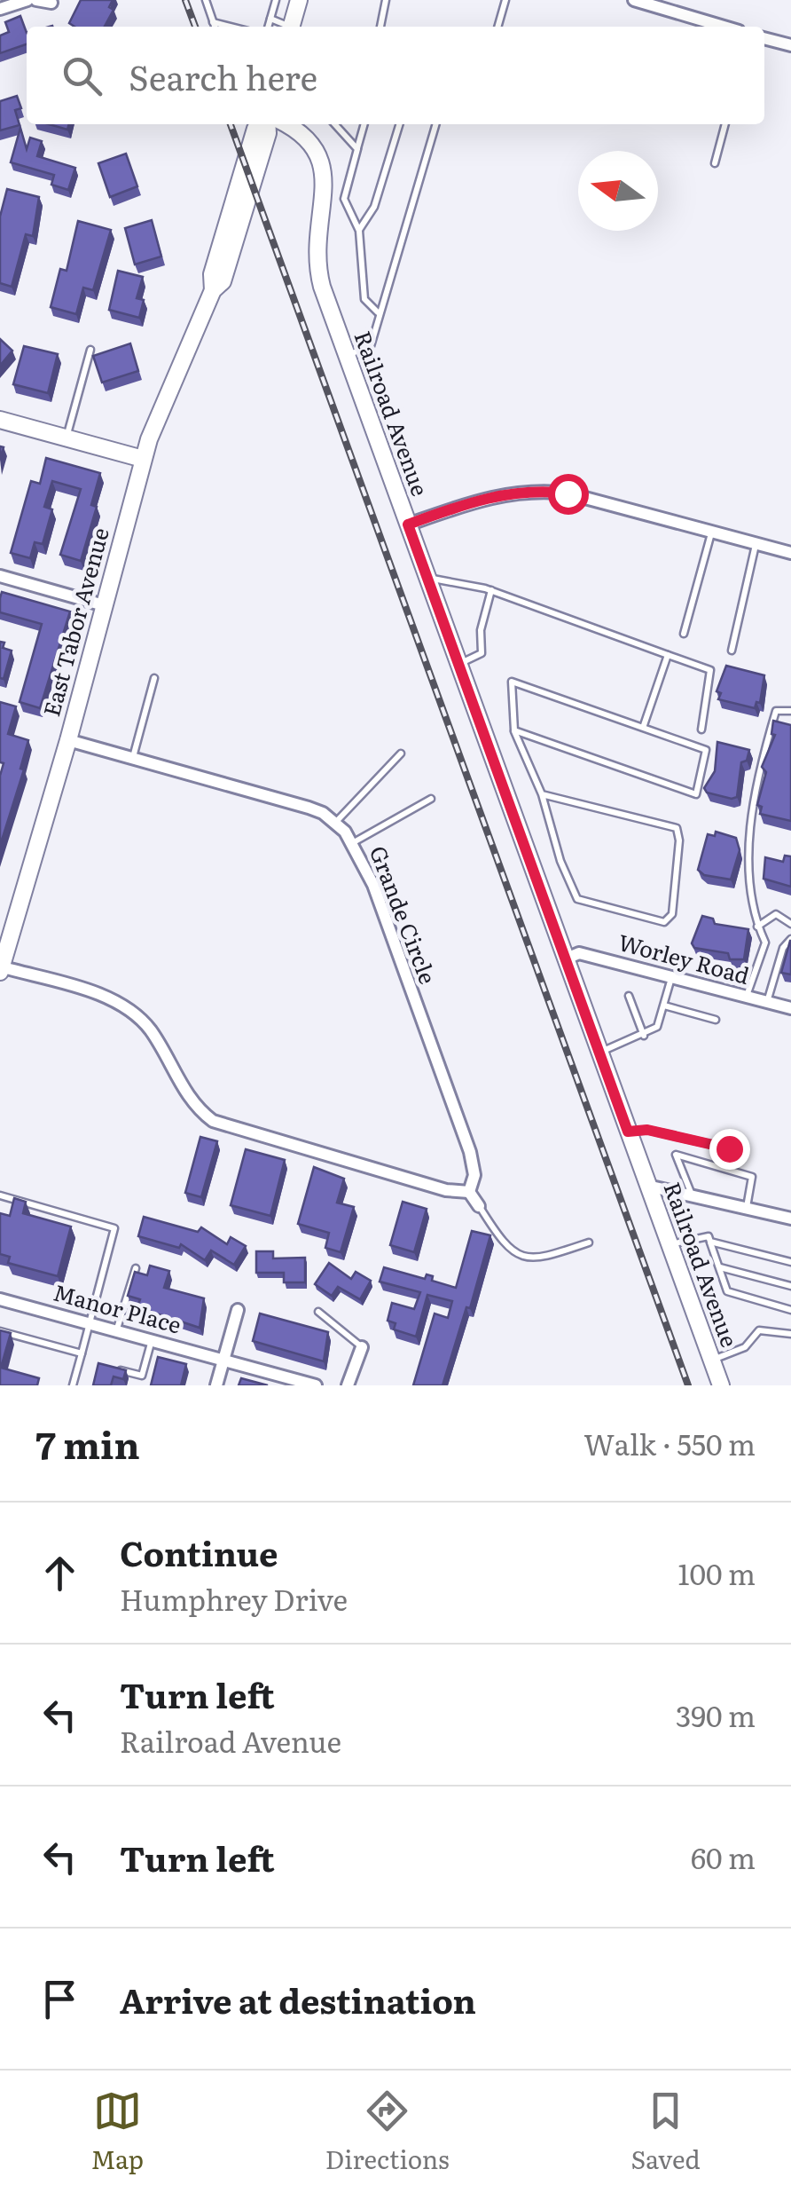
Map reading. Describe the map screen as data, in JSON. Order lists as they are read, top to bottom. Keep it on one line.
{"streets":{"main road":["Railroad Avenue","East Tabor Avenue"],"street":["Grande Circle","Worley Road","Manor Place"]},"crossings":[["Railroad Avenue","Worley Road"],["East Tabor Avenue","Grande Circle"]],"north":"left","page":{"search":"Search here","heading":["7 min","Walk · 550 m"],"list":[["Continue","Humphrey Drive","100 m"],["Turn left","Railroad Avenue","390 m"],["Turn left","60 m"],"Arrive at destination"],"nav":["Map","Directions","Saved"]}}
